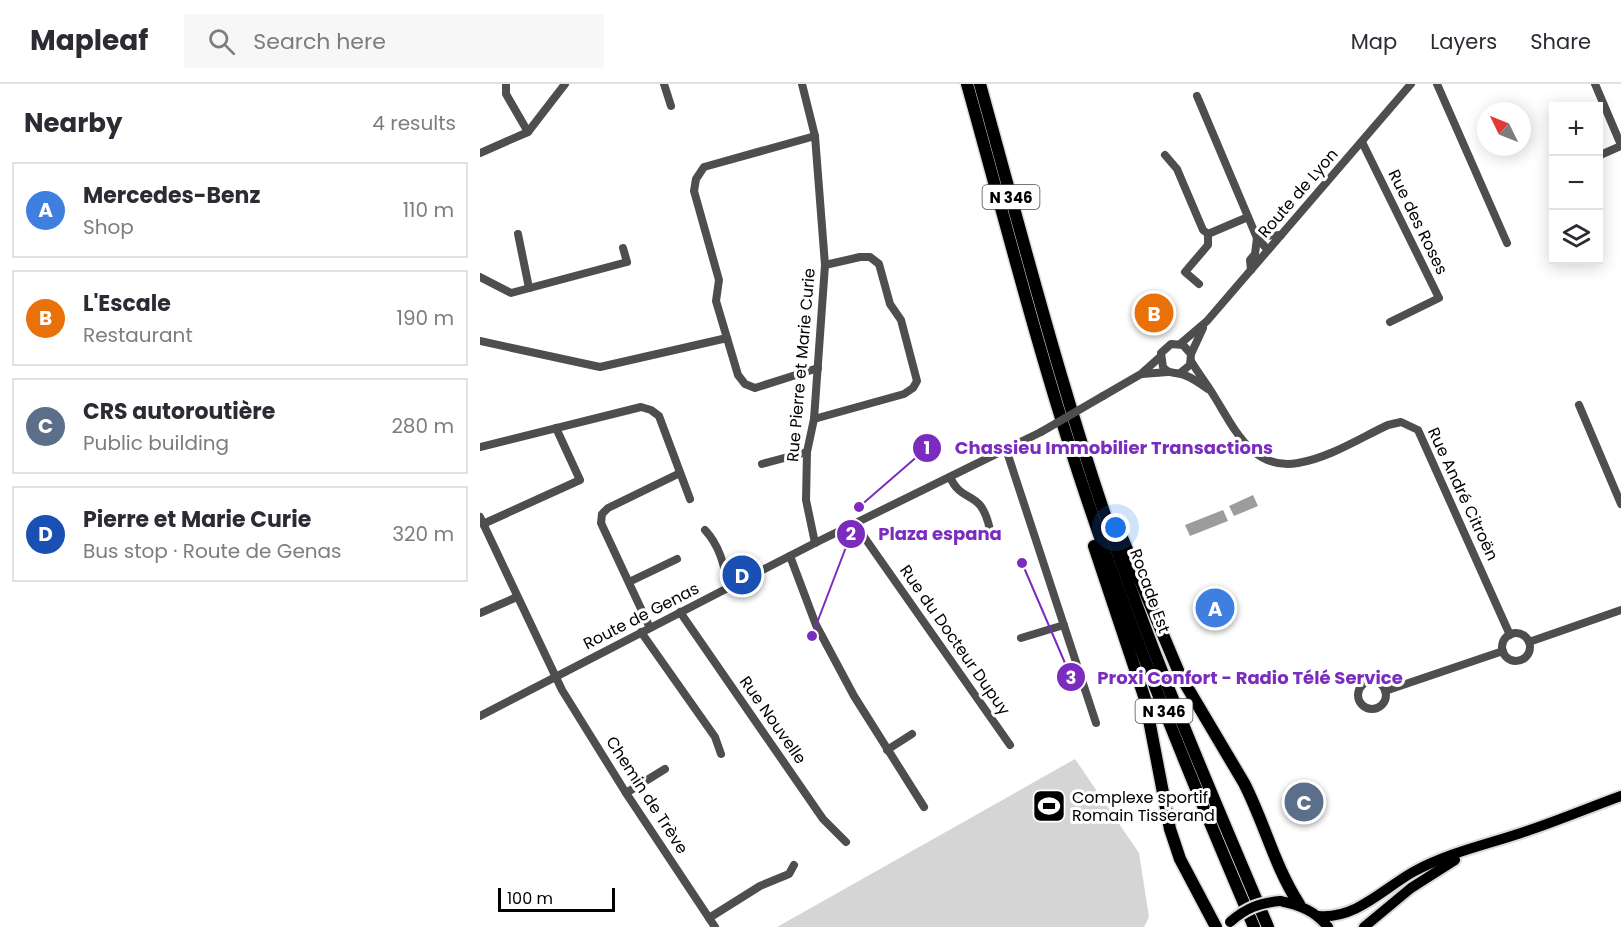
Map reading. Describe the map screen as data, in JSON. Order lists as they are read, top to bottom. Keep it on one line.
{"streets":{"highway":["N 346","Rocade Est"],"street":["Route de Lyon","Rue des Roses","Rue Pierre et Marie Curie","Rue André Citroën","Route de Genas","Rue du Docteur Dupuy","Rue Nouvelle","Chemin de Trève"]},"crossings":[["Route de Lyon","Rue des Roses"],["Route de Lyon","Rue André Citroën"],["Rue Pierre et Marie Curie","Route de Genas"],["Route de Genas","Rue du Docteur Dupuy"],["Route de Genas","Rue Nouvelle"],["Route de Genas","Chemin de Trève"]],"places":{"other":["Chassieu Immobilier Transactions","Proxi Confort - Radio Télé Service","Plaza espana"],"sports":["Complexe sportif Romain Tisserand"]},"scale_bar":"100 m","north":"top left","page":{"header":"Mapleaf","search":"Search here","nav":["Map","Layers","Share"],"heading":["Nearby","4 results"],"map_buttons":["+","−"],"list":[{"mark":"A","name":"Mercedes-Benz","note":"Shop","value":"110 m"},{"mark":"B","name":"L'Escale","note":"Restaurant","value":"190 m"},{"mark":"C","name":"CRS autoroutière","note":"Public building","value":"280 m"},{"mark":"D","name":"Pierre et Marie Curie","note":"Bus stop · Route de Genas","value":"320 m"}],"pins":["B","D","A","C"],"scale":"100 m"}}
